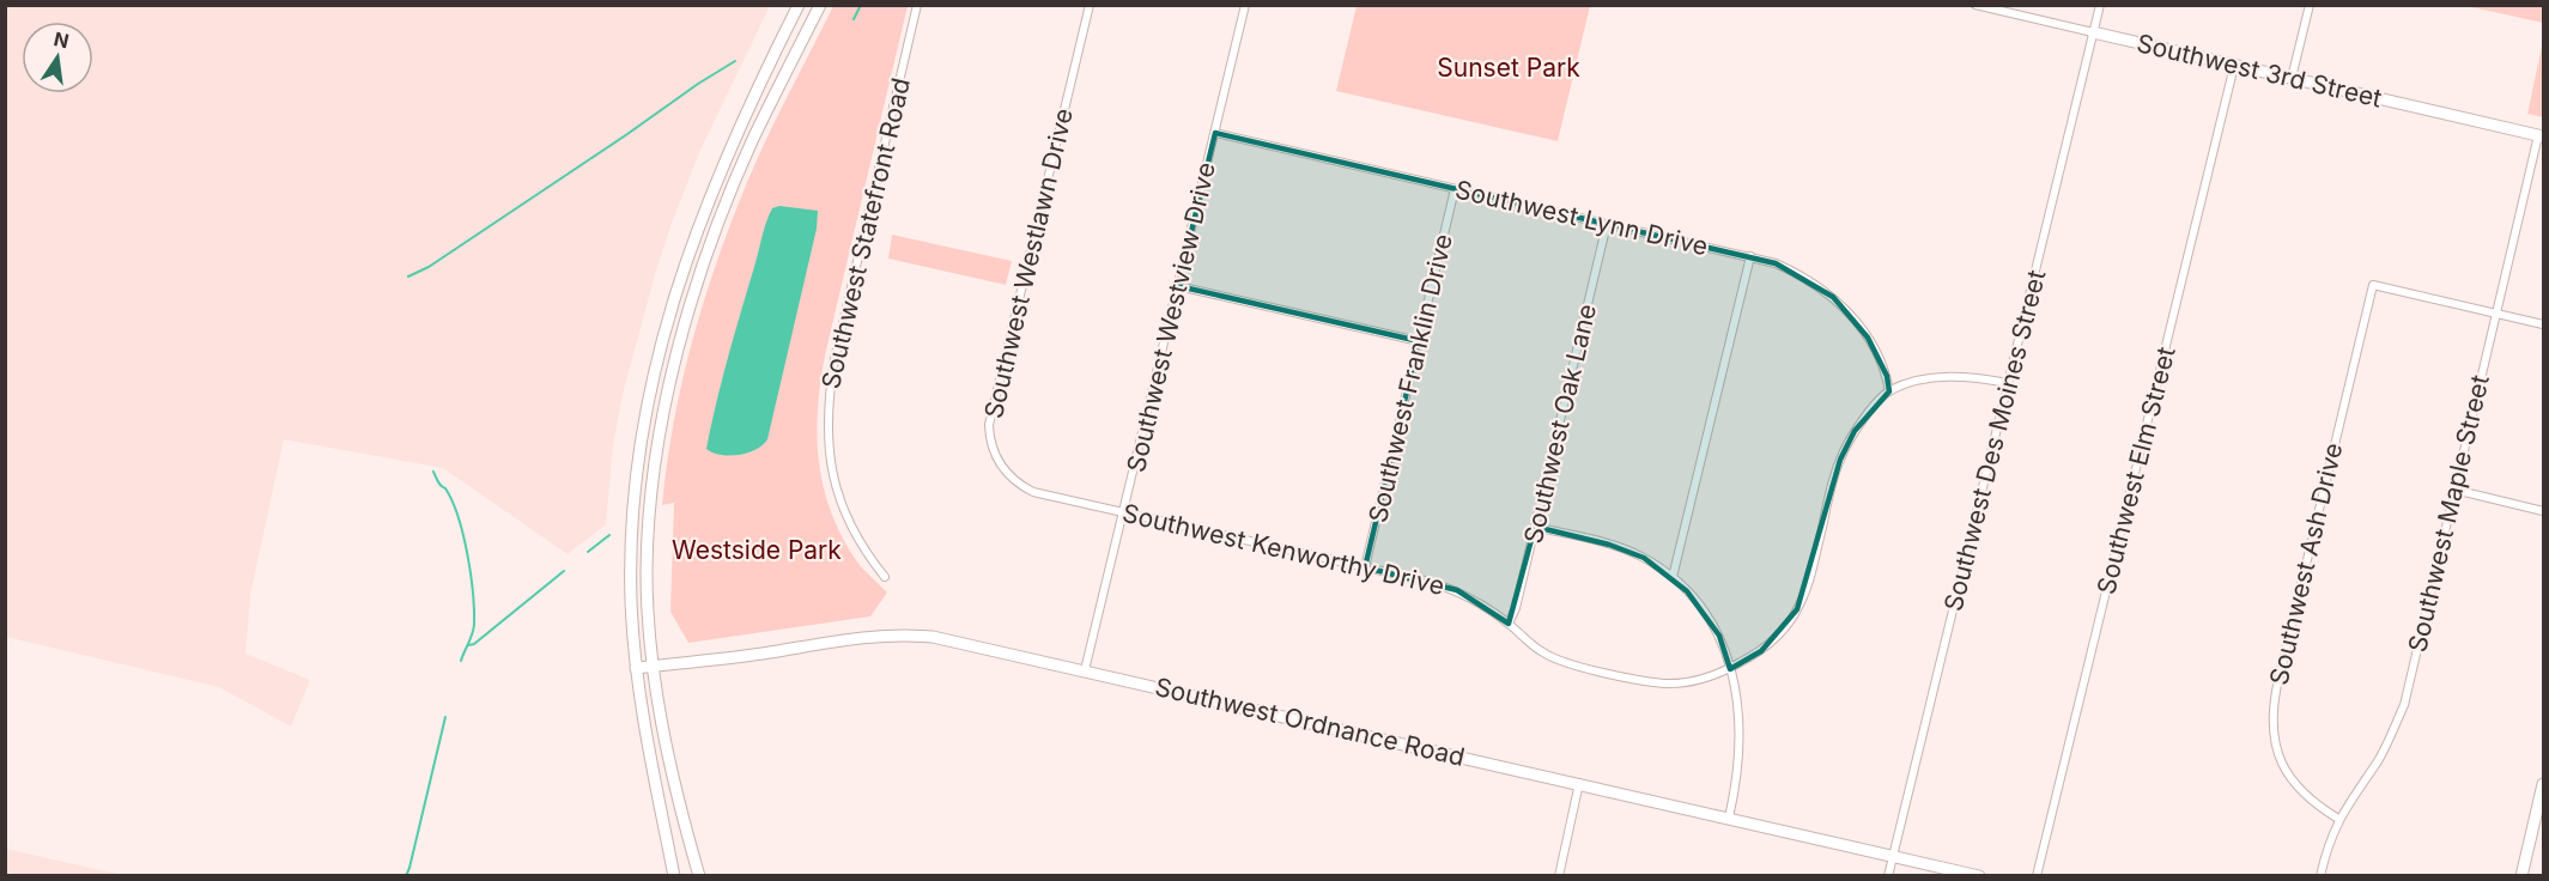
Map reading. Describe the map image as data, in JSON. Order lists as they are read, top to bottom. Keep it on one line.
{"streets":{"street":["Southwest 3rd Street","Southwest Lynn Drive","Southwest Statefront Road","Southwest Westlawn Drive","Southwest Westview Drive","Southwest Franklin Drive","Southwest Oak Lane","Southwest Des Moines Street","Southwest Elm Street","Southwest Maple Street","Southwest Kenworthy Drive","Southwest Ash Drive","Southwest Ordnance Road"]},"crossings":[["Southwest 3rd Street","Southwest Des Moines Street"],["Southwest 3rd Street","Southwest Elm Street"],["Southwest 3rd Street","Southwest Maple Street"],["Southwest Lynn Drive","Southwest Westview Drive"],["Southwest Lynn Drive","Southwest Franklin Drive"],["Southwest Lynn Drive","Southwest Oak Lane"],["Southwest Lynn Drive","Southwest Kenworthy Drive"],["Southwest Westlawn Drive","Southwest Kenworthy Drive"],["Southwest Westview Drive","Southwest Kenworthy Drive"],["Southwest Westview Drive","Southwest Ordnance Road"],["Southwest Franklin Drive","Southwest Kenworthy Drive"],["Southwest Oak Lane","Southwest Kenworthy Drive"],["Southwest Des Moines Street","Southwest Kenworthy Drive"],["Southwest Des Moines Street","Southwest Ordnance Road"],["Southwest Maple Street","Southwest Ash Drive"]],"parks":["Sunset Park","Westside Park"],"north":"top"}
